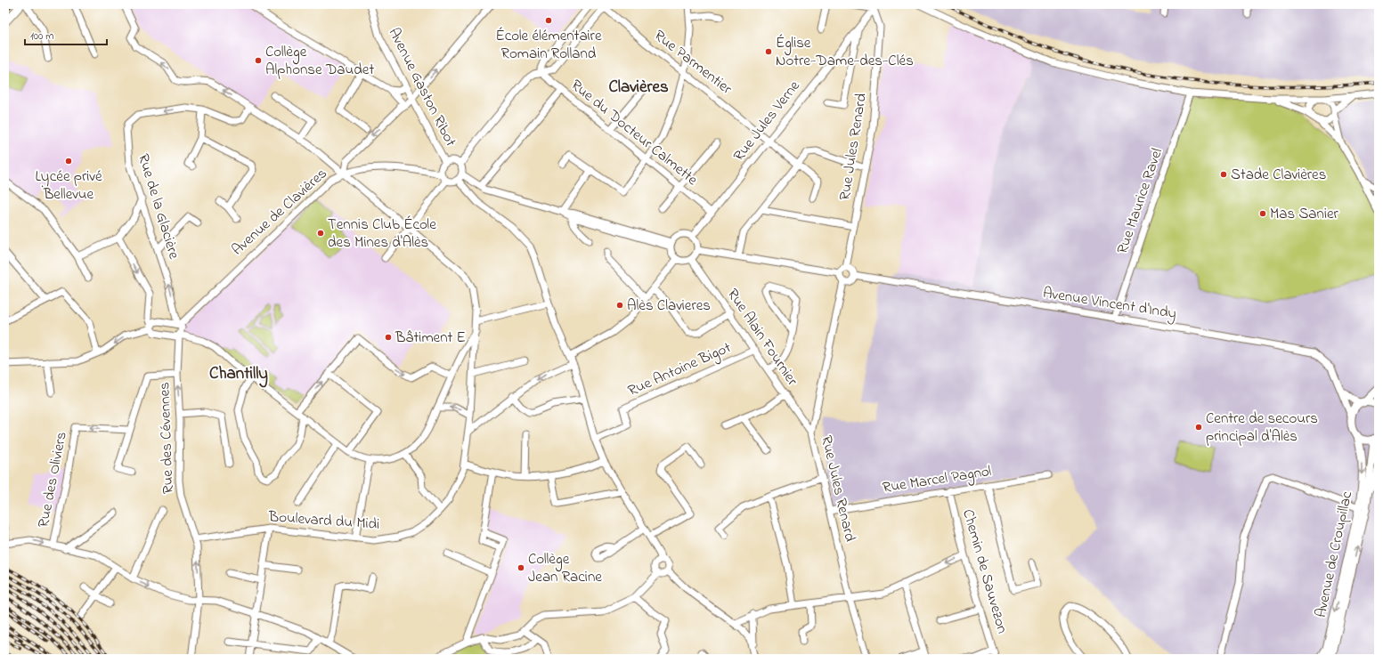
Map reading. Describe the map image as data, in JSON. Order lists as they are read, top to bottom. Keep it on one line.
{"streets":{"main road":["Avenue de Croupillac"],"street":["Rue Parmentier","Avenue Gaston Ribot","Rue Jules Verne","Rue du Docteur Calmette","Rue Jules Renard","Rue Maurice Ravel","Rue de la Glacière","Avenue de Clavières","Avenue Vincent d'Indy","Rue Alain Fournier","Rue Antoine Bigot","Rue des Cévennes","Rue des Oliviers","Rue Marcel Pagnol","Boulevard du Midi","Chemin de Sauvezon"]},"crossings":[["Rue Parmentier","Rue Jules Verne"],["Avenue Gaston Ribot","Avenue de Clavières"],["Rue Jules Verne","Rue du Docteur Calmette"],["Rue Jules Verne","Rue Jules Renard"],["Rue Jules Verne","Rue Alain Fournier"],["Rue Jules Renard","Avenue Vincent d'Indy"],["Rue Jules Renard","Rue Alain Fournier"],["Rue Jules Renard","Rue Marcel Pagnol"],["Rue Maurice Ravel","Avenue Vincent d'Indy"],["Rue de la Glacière","Avenue de Clavières"],["Rue de la Glacière","Rue des Cévennes"],["Rue de la Glacière","Boulevard du Midi"],["Avenue de Clavières","Boulevard du Midi"],["Avenue Vincent d'Indy","Avenue de Croupillac"],["Rue Alain Fournier","Rue Antoine Bigot"],["Rue des Cévennes","Boulevard du Midi"],["Rue Marcel Pagnol","Chemin de Sauvezon"]],"districts":["Clavières","Chantilly"],"places":["École élémentaire Romain Rolland","Église Notre-Dame-des-Clés","Collège Alphonse Daudet","Lycée privé Bellevue","Stade Clavières","Mas Sanier","Tennis Club École des Mines d'Alès","Alès Clavieres","Bâtiment E","Centre de secours principal d'Alès","Collège Jean Racine"],"scale_bar":"100 m"}
